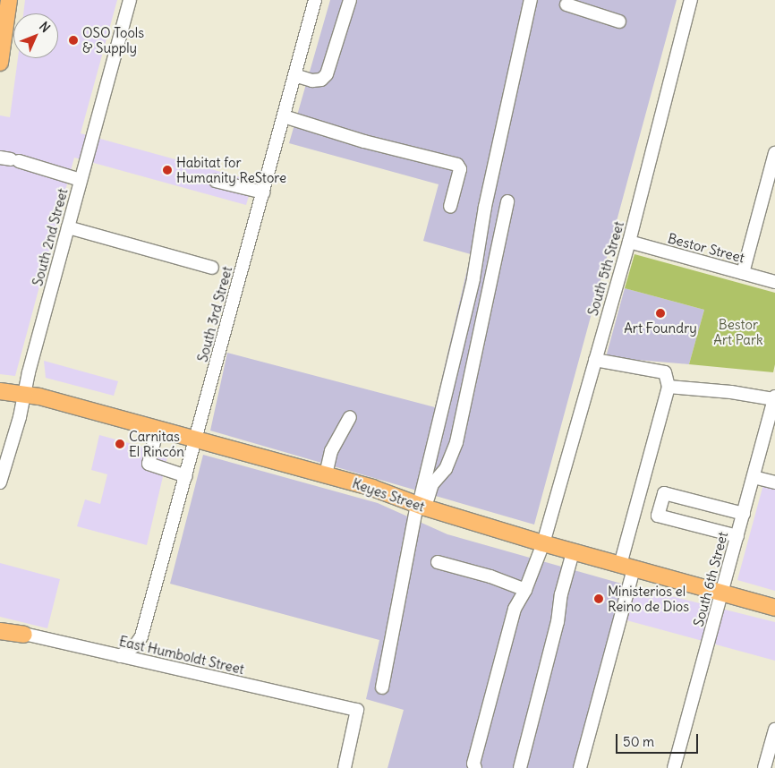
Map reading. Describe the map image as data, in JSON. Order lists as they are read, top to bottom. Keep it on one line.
{"streets":{"main road":["Keyes Street"],"street":["South 2nd Street","Bestor Street","South 5th Street","South 3rd Street","South 6th Street","East Humboldt Street"]},"crossings":[["South 2nd Street","Keyes Street"],["Bestor Street","South 5th Street"],["South 5th Street","Keyes Street"],["South 3rd Street","Keyes Street"],["Keyes Street","South 6th Street"]],"parks":["Bestor Art Park"],"places":["OSO Tools & Supply","Habitat for Humanity ReStore","Art Foundry","Carnitas El Rincón","Ministerios el Reino de Dios"],"scale_bar":"50 m","north":"top right"}
